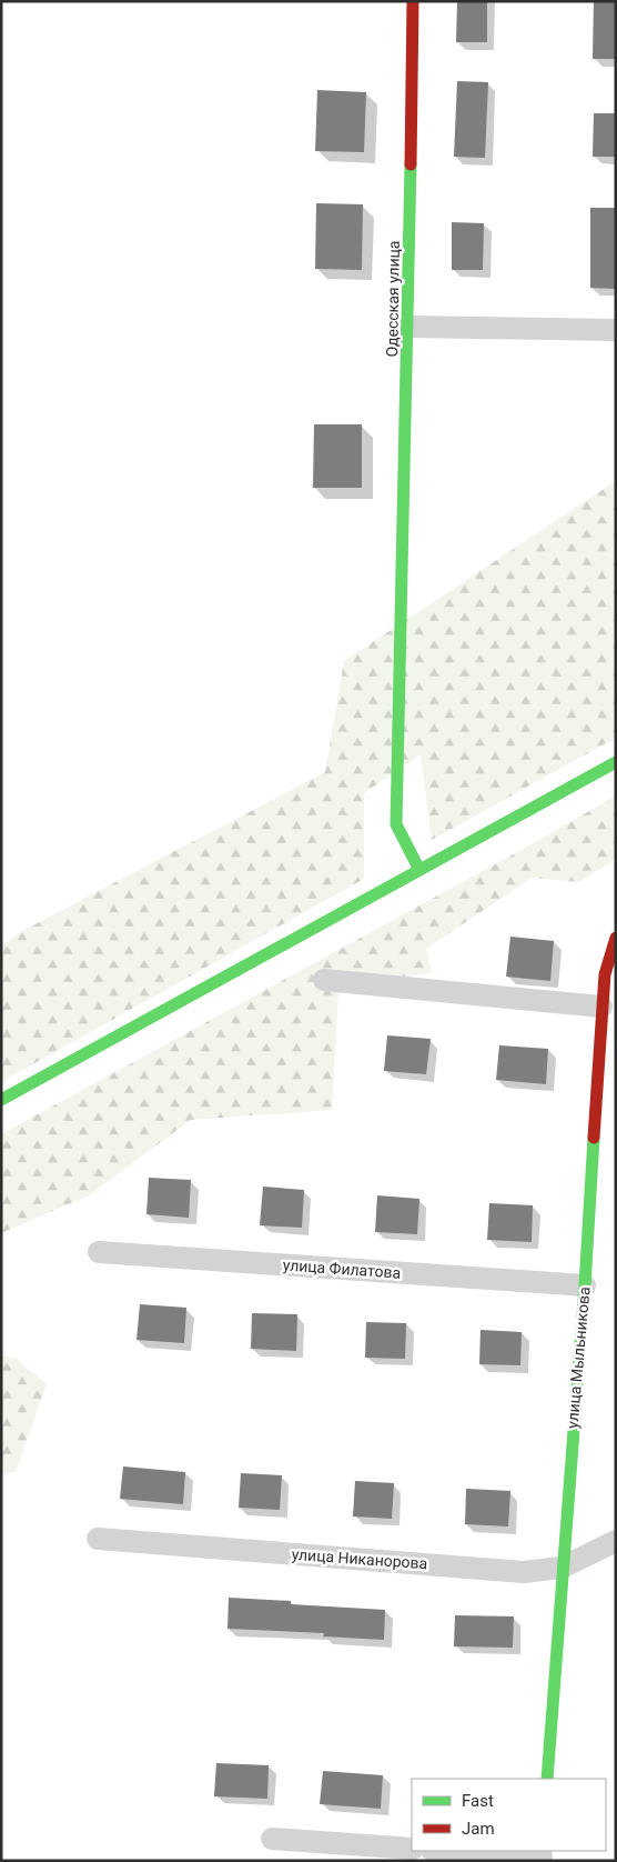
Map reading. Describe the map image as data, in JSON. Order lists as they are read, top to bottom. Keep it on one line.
{"streets":{"street":["Одесская улица","улица Филатова","улица Мыльникова","улица Никанорова"]},"crossings":[["улица Филатова","улица Мыльникова"],["улица Мыльникова","улица Никанорова"]],"legend":["Fast","Jam"]}
